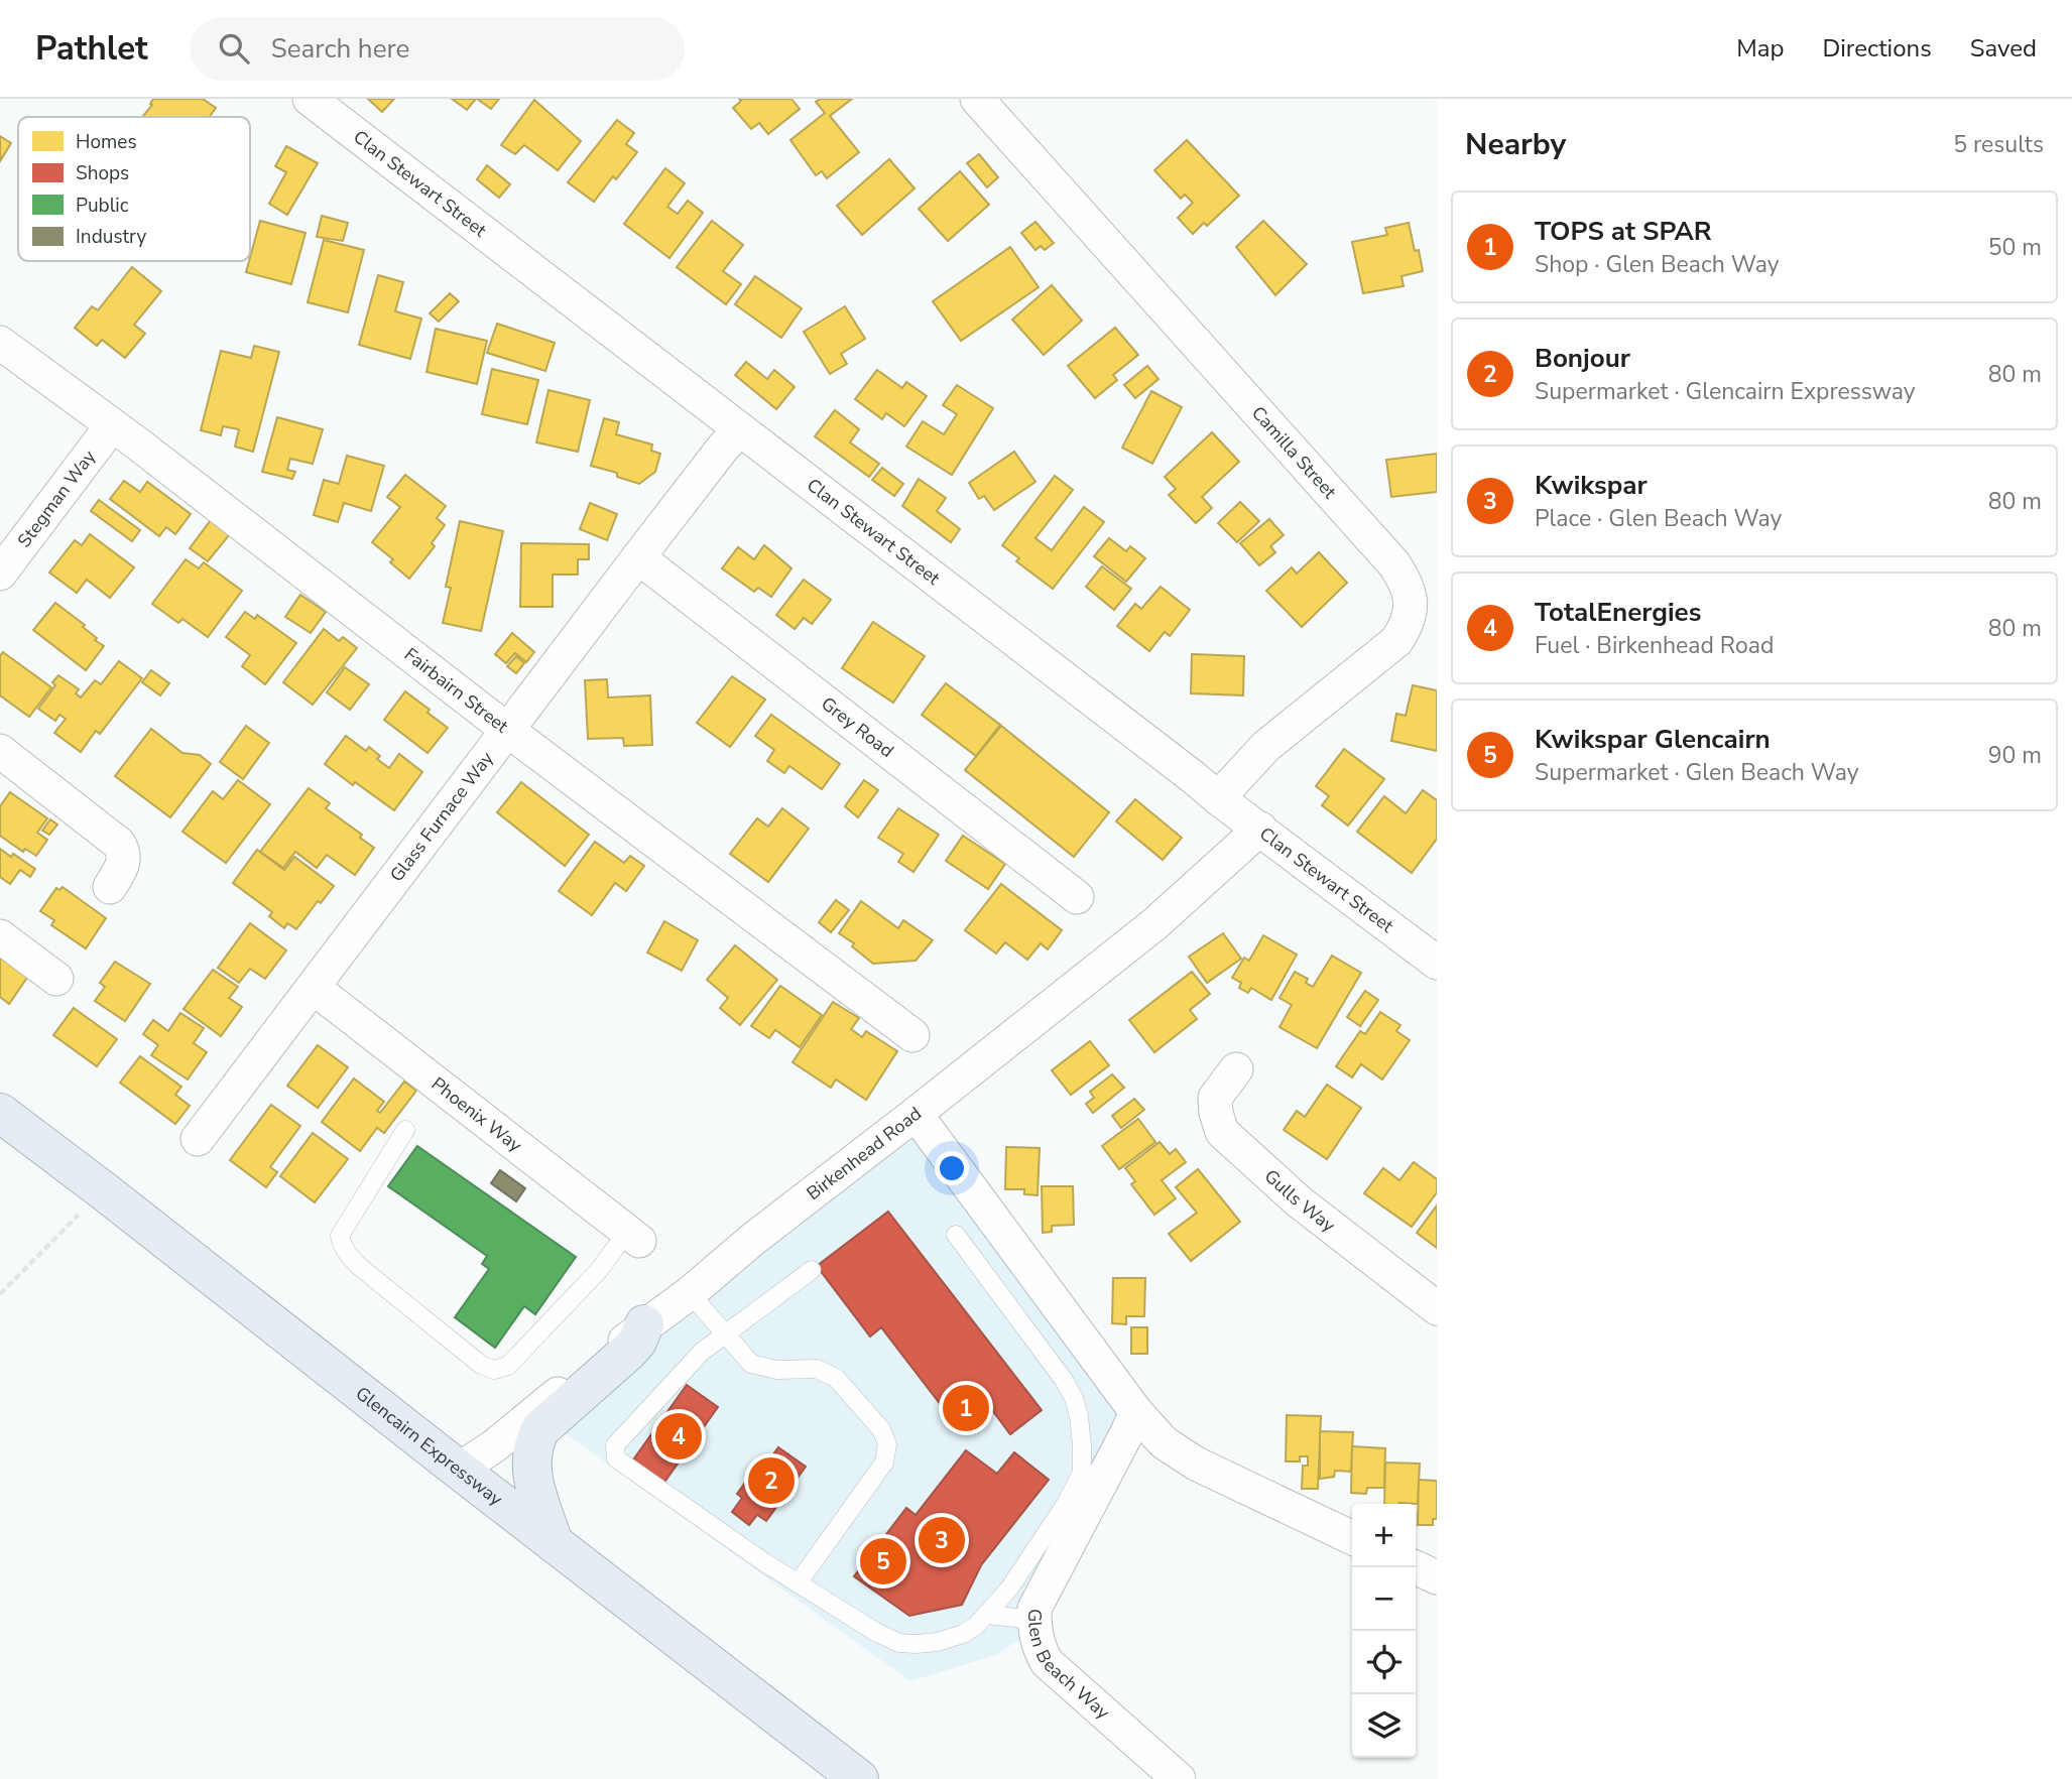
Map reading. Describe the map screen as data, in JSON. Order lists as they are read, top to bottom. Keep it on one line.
{"streets":{"main road":["Glencairn Expressway"],"street":["Clan Stewart Street","Camilla Street","Stegman Way","Fairbairn Street","Grey Road","Glass Furnace Way","Phoenix Way","Birkenhead Road","Gulls Way","Glen Beach Way"]},"crossings":[["Clan Stewart Street","Camilla Street"],["Clan Stewart Street","Glass Furnace Way"],["Clan Stewart Street","Birkenhead Road"],["Stegman Way","Fairbairn Street"],["Fairbairn Street","Glass Furnace Way"],["Grey Road","Glass Furnace Way"],["Glass Furnace Way","Phoenix Way"],["Birkenhead Road","Glencairn Expressway"]],"legend":["Homes","Shops","Public","Industry"],"page":{"header":"Pathlet","search":"Search here","nav":["Map","Directions","Saved"],"heading":["Nearby","5 results"],"list":[{"mark":"1","name":"TOPS at SPAR","note":"Shop · Glen Beach Way","value":"50 m"},{"mark":"2","name":"Bonjour","note":"Supermarket · Glencairn Expressway","value":"80 m"},{"mark":"3","name":"Kwikspar","note":"Place · Glen Beach Way","value":"80 m"},{"mark":"4","name":"TotalEnergies","note":"Fuel · Birkenhead Road","value":"80 m"},{"mark":"5","name":"Kwikspar Glencairn","note":"Supermarket · Glen Beach Way","value":"90 m"}],"pins":["1","4","2","3","5"],"map_buttons":["+","−"]}}
